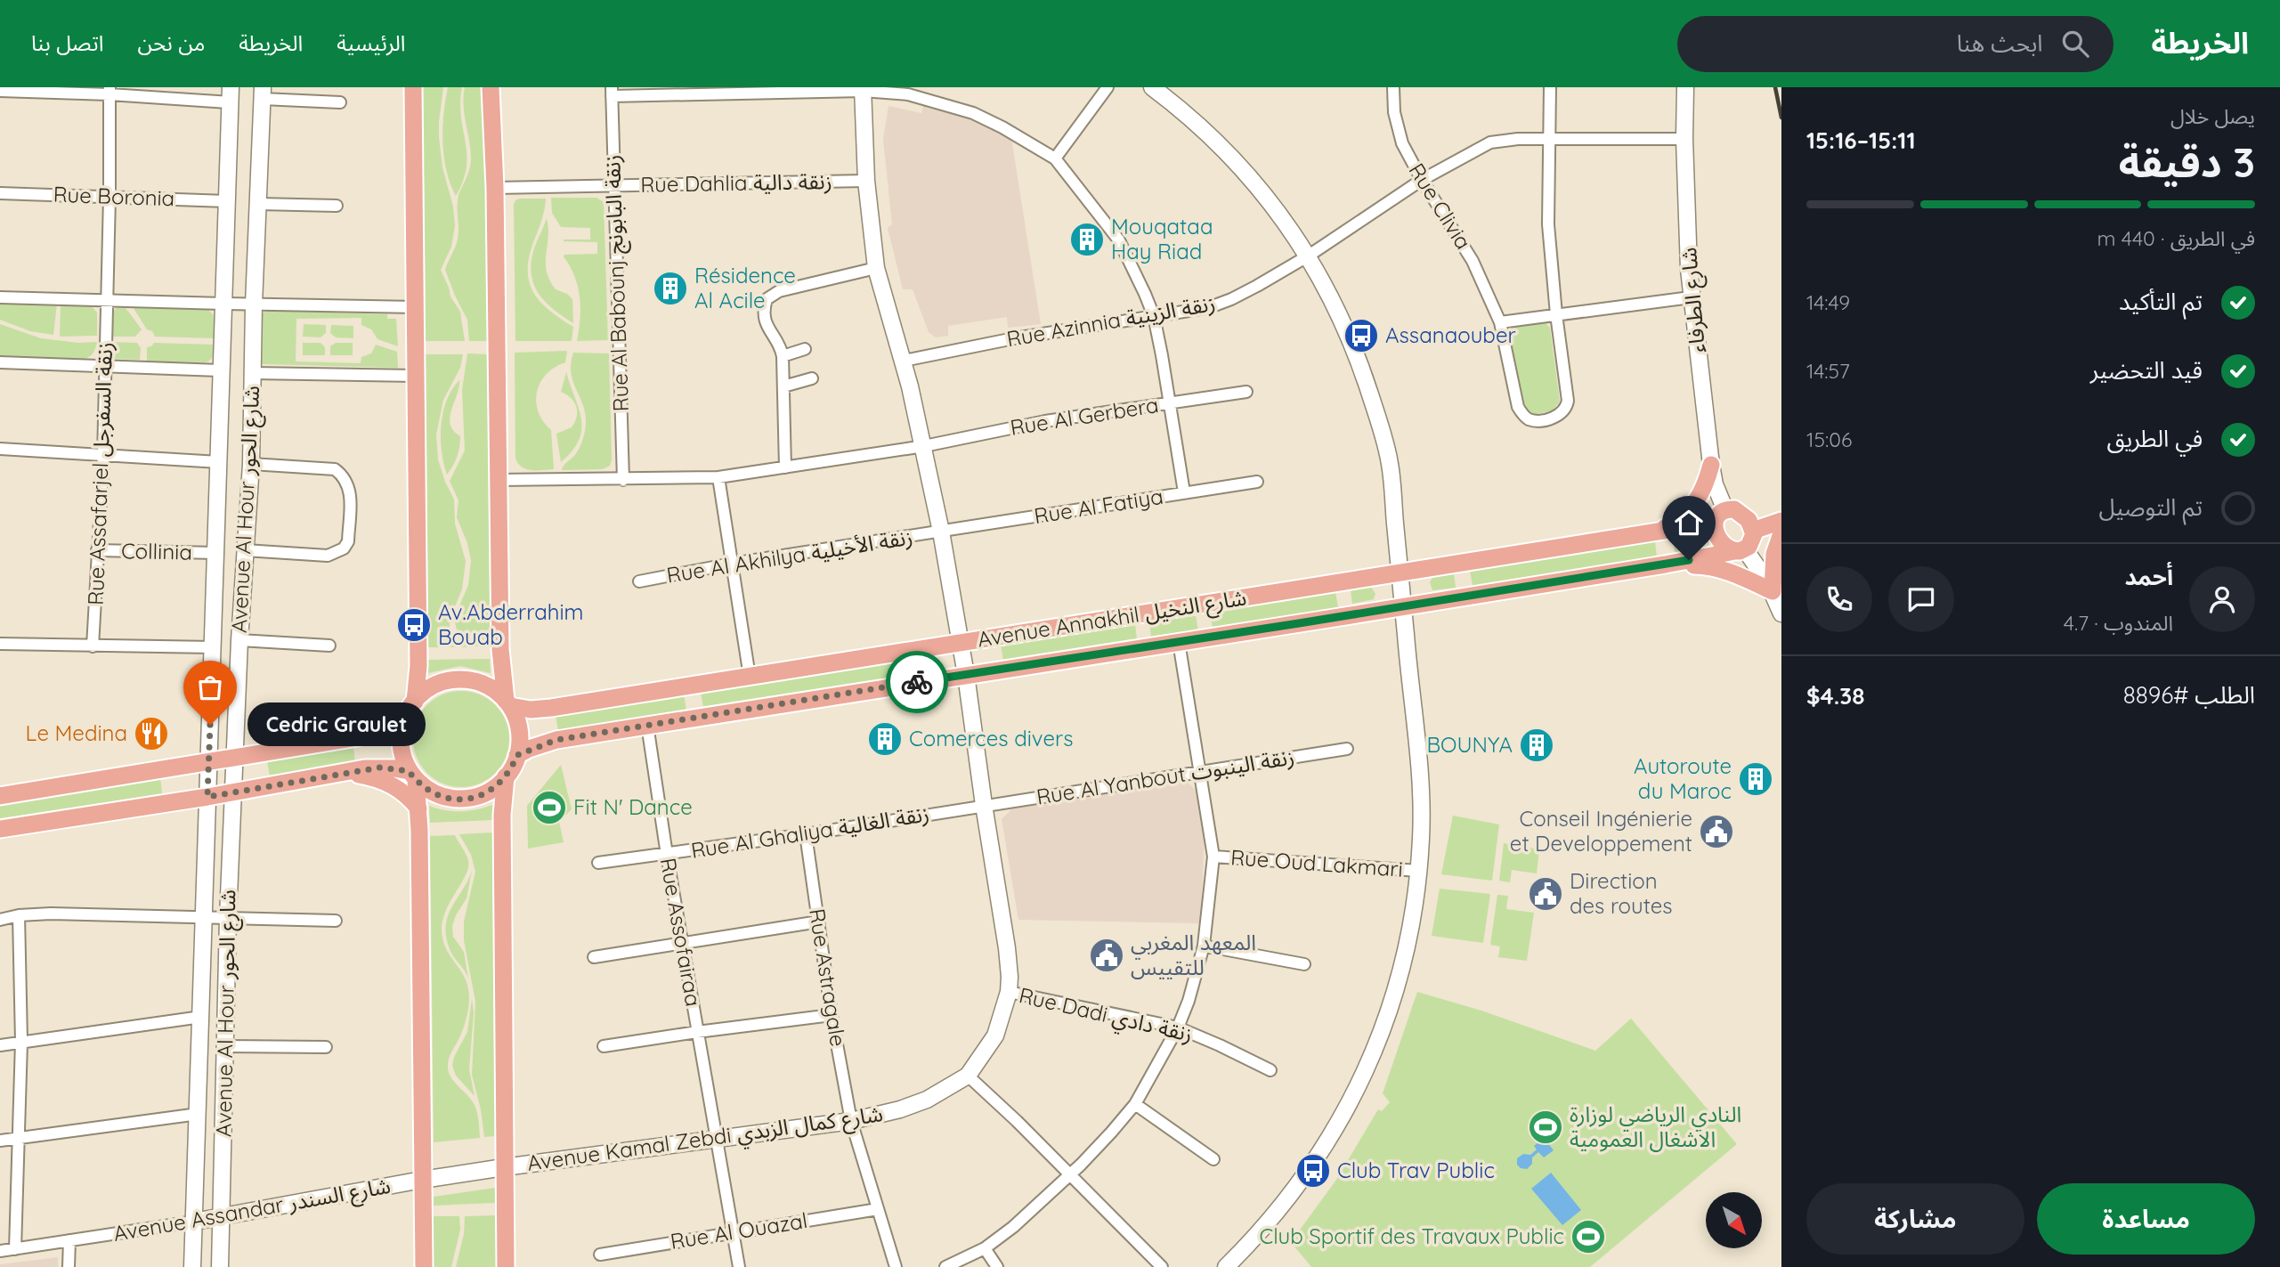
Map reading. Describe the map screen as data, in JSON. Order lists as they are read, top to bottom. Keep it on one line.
{"streets":{"main road":["Avenue Annakhil شارع النخيل"],"street":["Rue Dahlia زنقة دالية","Rue Boronia","Rue Clivia","Rue Al Babounj زنقة البابونج","شارع الطرفاء","Rue Azinnia زنقة الزينية","Rue Al Gerbera","Rue Assafarjel زنقة السفرجل","Rue Al Fatiya","Avenue Al Hour شارع الحور","Collinia","Rue Al Akhilya زنقة الأخيلية","Rue Al Yanbout زنقة الينبوت","Rue Al Ghaliya زنقة الغالية","Rue Oud Lakmari","Rue Assofairaa","Rue Astragale","Rue Dadi زنقة دادي","Avenue Kamal Zebdi شارع كمال الزبدي","Avenue Assandar شارع السندر","Rue Al Ouazal"]},"crossings":[["Rue Dahlia زنقة دالية","Rue Al Babounj زنقة البابونج"],["Rue Dahlia زنقة دالية","Avenue Kamal Zebdi شارع كمال الزبدي"],["Rue Boronia","Rue Assafarjel زنقة السفرجل"],["Rue Boronia","Avenue Al Hour شارع الحور"],["Rue Clivia","Rue Azinnia زنقة الزينية"],["Rue Al Babounj زنقة البابونج","Rue Al Gerbera"],["شارع الطرفاء","Rue Azinnia زنقة الزينية"],["شارع الطرفاء","Avenue Annakhil شارع النخيل"],["Rue Azinnia زنقة الزينية","Avenue Kamal Zebdi شارع كمال الزبدي"],["Rue Al Gerbera","Avenue Kamal Zebdi شارع كمال الزبدي"],["Rue Assafarjel زنقة السفرجل","Collinia"],["Rue Al Fatiya","Rue Al Akhilya زنقة الأخيلية"],["Rue Al Fatiya","Avenue Kamal Zebdi شارع كمال الزبدي"],["Avenue Al Hour شارع الحور","Collinia"],["Avenue Al Hour شارع الحور","Avenue Assandar شارع السندر"],["Rue Al Akhilya زنقة الأخيلية","Avenue Kamal Zebdi شارع كمال الزبدي"],["Avenue Annakhil شارع النخيل","Rue Assofairaa"],["Avenue Annakhil شارع النخيل","Avenue Kamal Zebdi شارع كمال الزبدي"],["Rue Al Yanbout زنقة الينبوت","Rue Al Ghaliya زنقة الغالية"],["Rue Al Yanbout زنقة الينبوت","Avenue Kamal Zebdi شارع كمال الزبدي"],["Rue Al Ghaliya زنقة الغالية","Rue Assofairaa"],["Rue Al Ghaliya زنقة الغالية","Rue Astragale"],["Rue Al Ghaliya زنقة الغالية","Avenue Kamal Zebdi شارع كمال الزبدي"],["Rue Assofairaa","Avenue Kamal Zebdi شارع كمال الزبدي"],["Rue Assofairaa","Rue Al Ouazal"],["Rue Astragale","Avenue Kamal Zebdi شارع كمال الزبدي"],["Rue Astragale","Rue Al Ouazal"],["Rue Dadi زنقة دادي","Avenue Kamal Zebdi شارع كمال الزبدي"],["Avenue Kamal Zebdi شارع كمال الزبدي","Avenue Assandar شارع السندر"]],"places":{"building":["Mouqataa Hay Riad","Résidence Al Acile","Comerces divers","BOUNYA","Autoroute du Maroc"],"bus stop":["Assanaouber","Av.Abderrahim Bouab","Club Trav Public"],"other":["Cedric Graulet"],"restaurant":["Le Medina"],"sports":["Fit N' Dance","النادي الرياضي لوزارة الاشغال العمومية","Club Sportif des Travaux Public"],"public building":["Conseil Ingénierie et Developpement","Direction des routes","المعهد المغربي للتقييس"]},"north":"bottom right","page":{"header":"الخريطة","search":"ابحث هنا","nav":["الرئيسية","الخريطة","من نحن","اتصل بنا"],"heading":["3 دقيقة","يصل خلال","15:11–15:16"],"panel":["أحمد","المندوب · 4.7","الطلب #8896","$4.38"],"bar":"في الطريق · 440 m","list":[["تم التأكيد","14:49"],["قيد التحضير","14:57"],["في الطريق","15:06"],"تم التوصيل"],"bubble":"Cedric Graulet","buttons":["مساعدة","مشاركة"]}}
